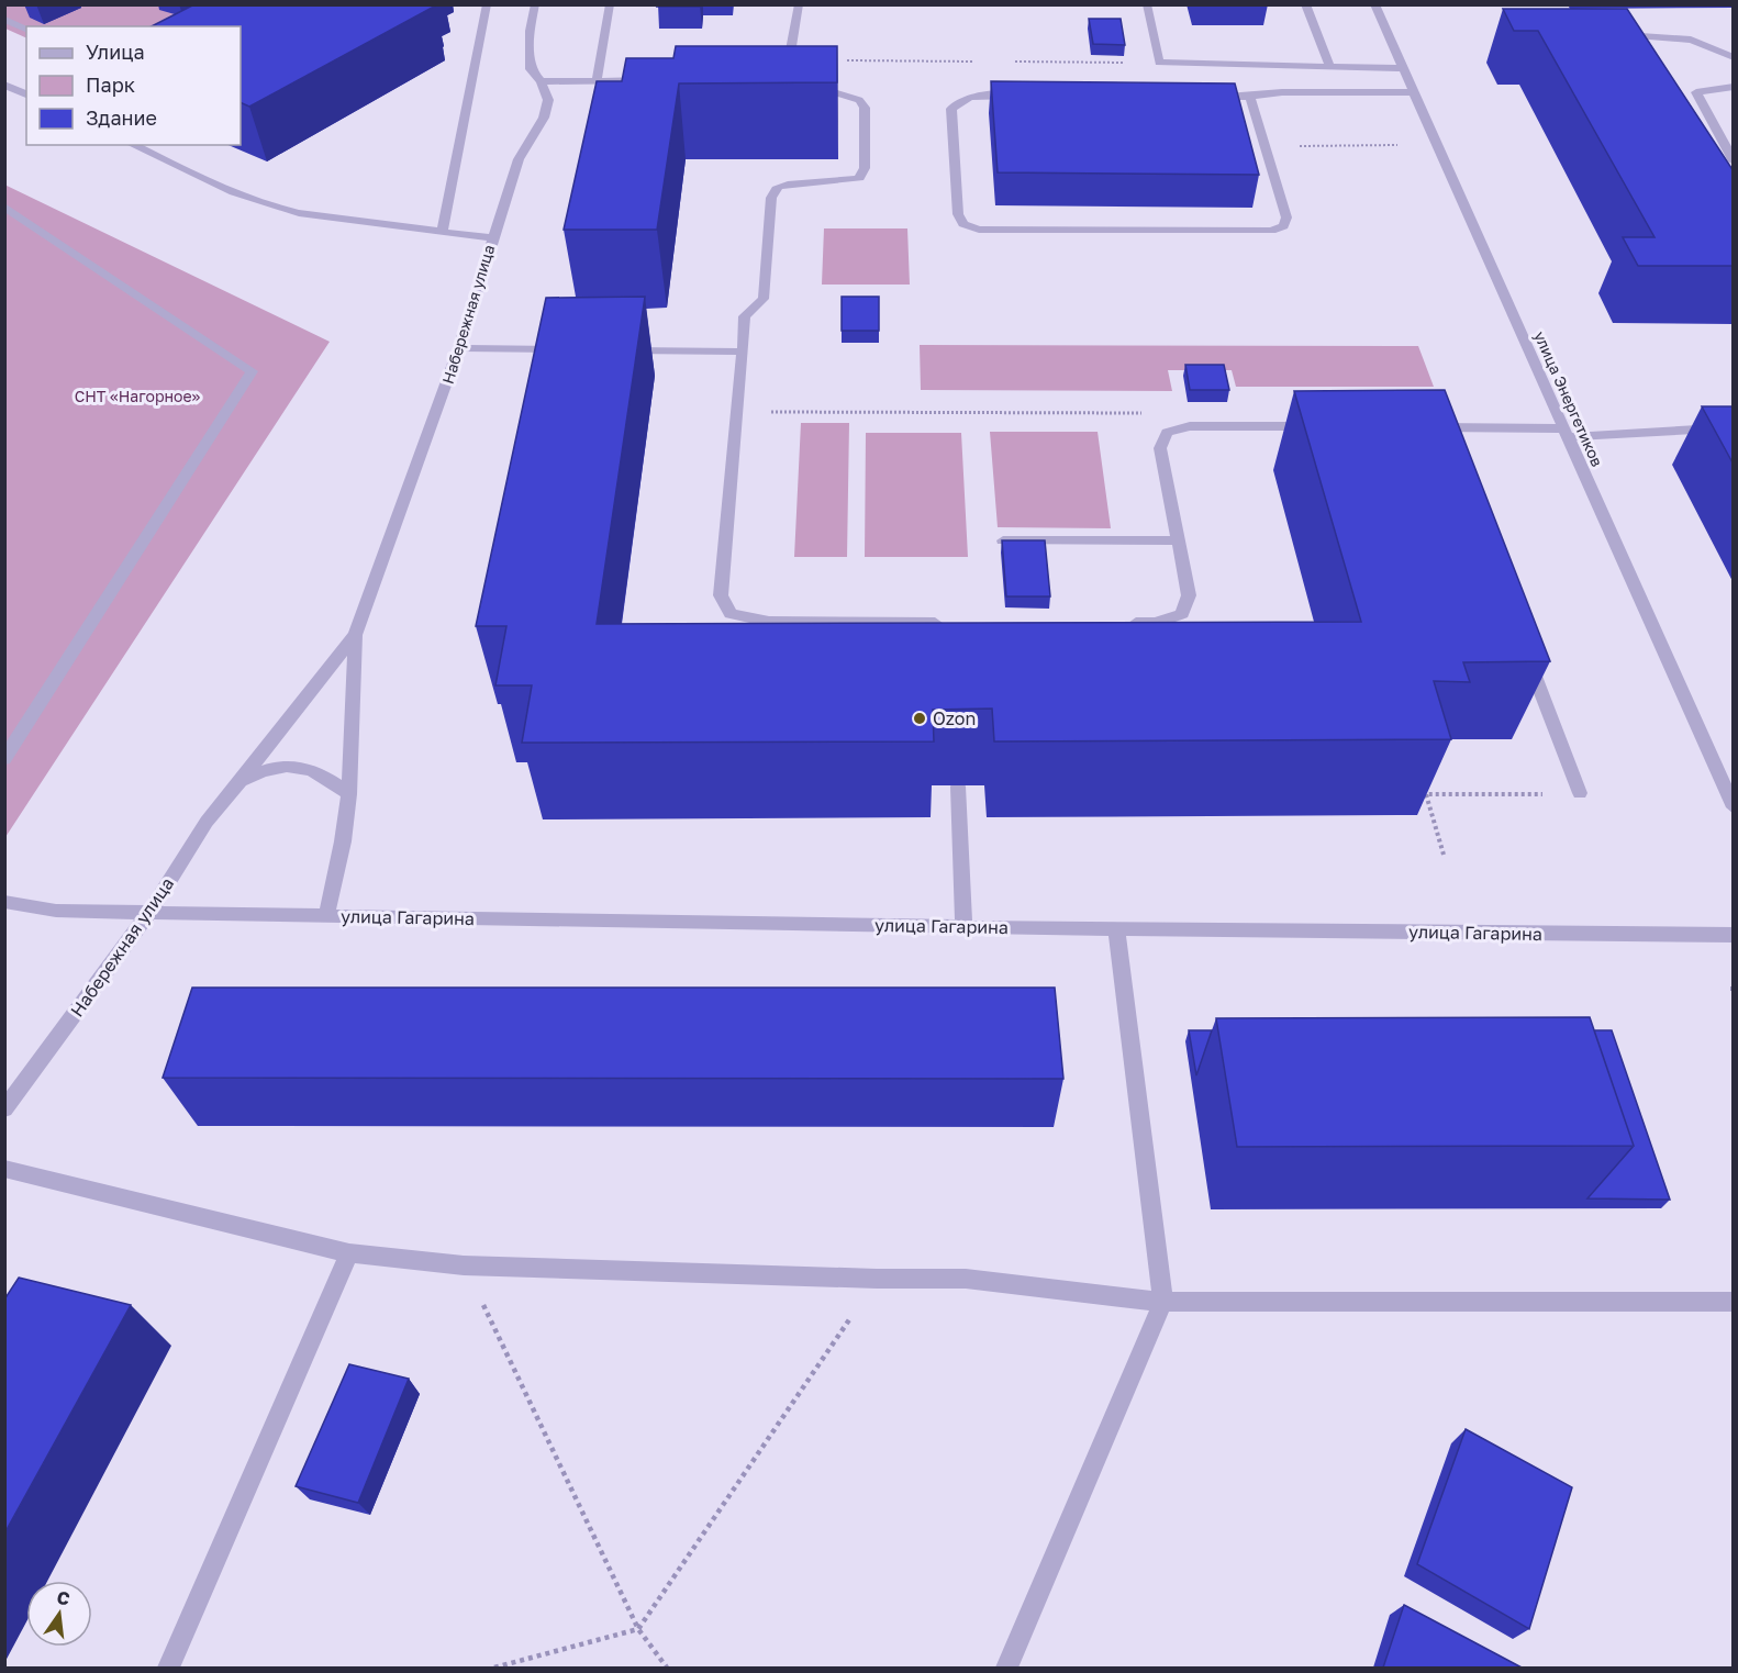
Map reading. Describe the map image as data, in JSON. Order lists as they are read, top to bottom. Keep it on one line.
{"streets":{"street":["Набережная улица","улица Энергетиков","улица Гагарина"]},"crossings":[["Набережная улица","улица Гагарина"]],"parks":["СНТ «Нагорное»"],"places":["Ozon"],"legend":["Улица","Парк","Здание"],"north":"top"}
